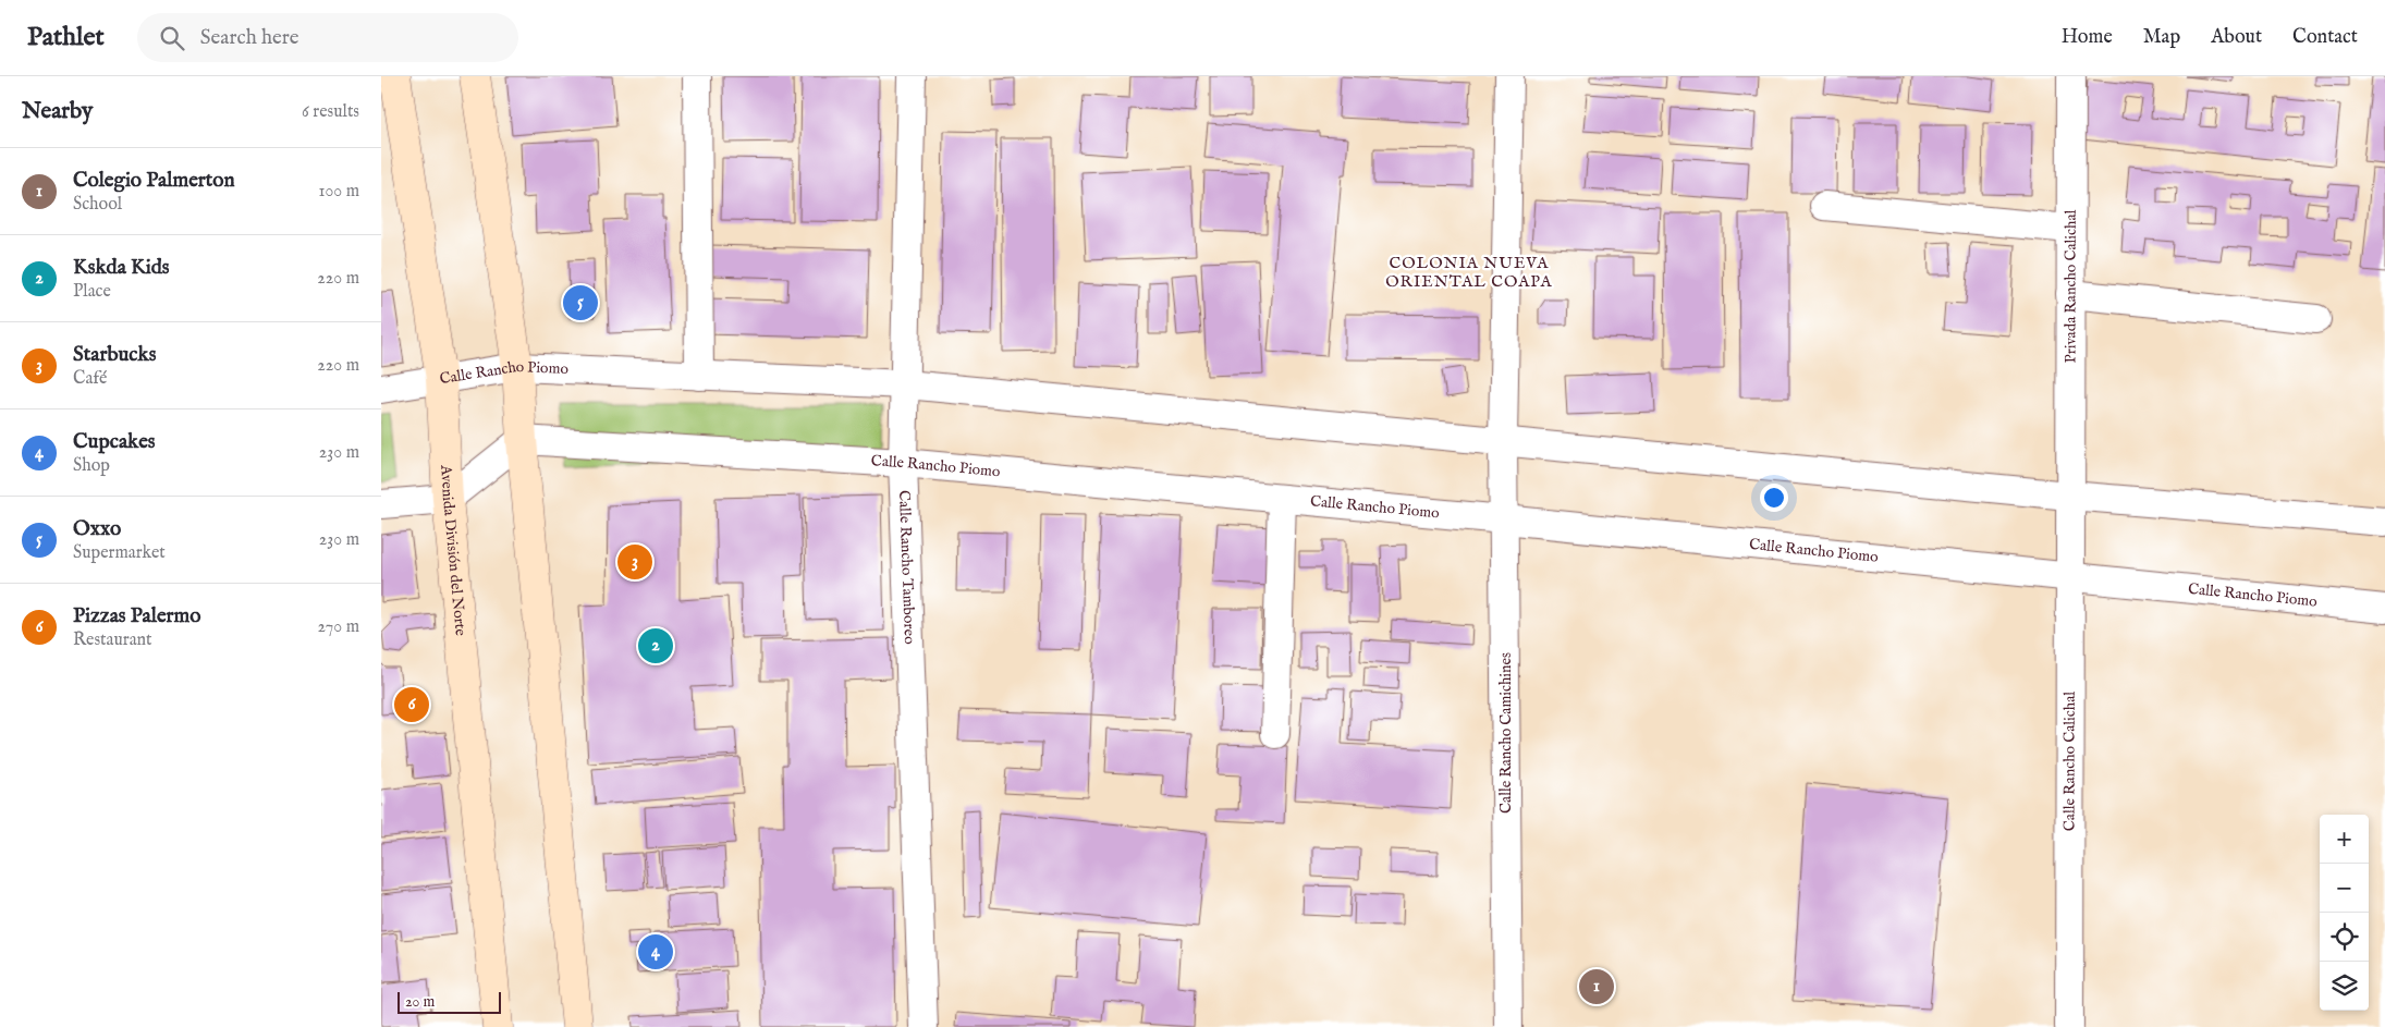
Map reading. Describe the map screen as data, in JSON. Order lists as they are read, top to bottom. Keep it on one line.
{"streets":{"main road":["Avenida División del Norte"],"street":["Privada Rancho Calichal","Calle Rancho Piomo","Calle Rancho Tamboreo","Calle Rancho Camichines","Calle Rancho Calichal"]},"crossings":[["Privada Rancho Calichal","Calle Rancho Piomo"],["Privada Rancho Calichal","Calle Rancho Calichal"],["Calle Rancho Piomo","Avenida División del Norte"],["Calle Rancho Piomo","Calle Rancho Tamboreo"],["Calle Rancho Piomo","Calle Rancho Camichines"],["Calle Rancho Piomo","Calle Rancho Calichal"]],"districts":["COLONIA NUEVA ORIENTAL COAPA"],"scale_bar":"20 m","page":{"header":"Pathlet","search":"Search here","nav":["Home","Map","About","Contact"],"heading":["Nearby","6 results"],"list":[{"mark":"1","name":"Colegio Palmerton","note":"School","value":"100 m"},{"mark":"2","name":"Kskda Kids","note":"Place","value":"220 m"},{"mark":"3","name":"Starbucks","note":"Café","value":"220 m"},{"mark":"4","name":"Cupcakes","note":"Shop","value":"230 m"},{"mark":"5","name":"Oxxo","note":"Supermarket","value":"230 m"},{"mark":"6","name":"Pizzas Palermo","note":"Restaurant","value":"270 m"}],"pins":["5","3","2","6","4","1"],"map_buttons":["+","−"],"scale":"20 m"}}
